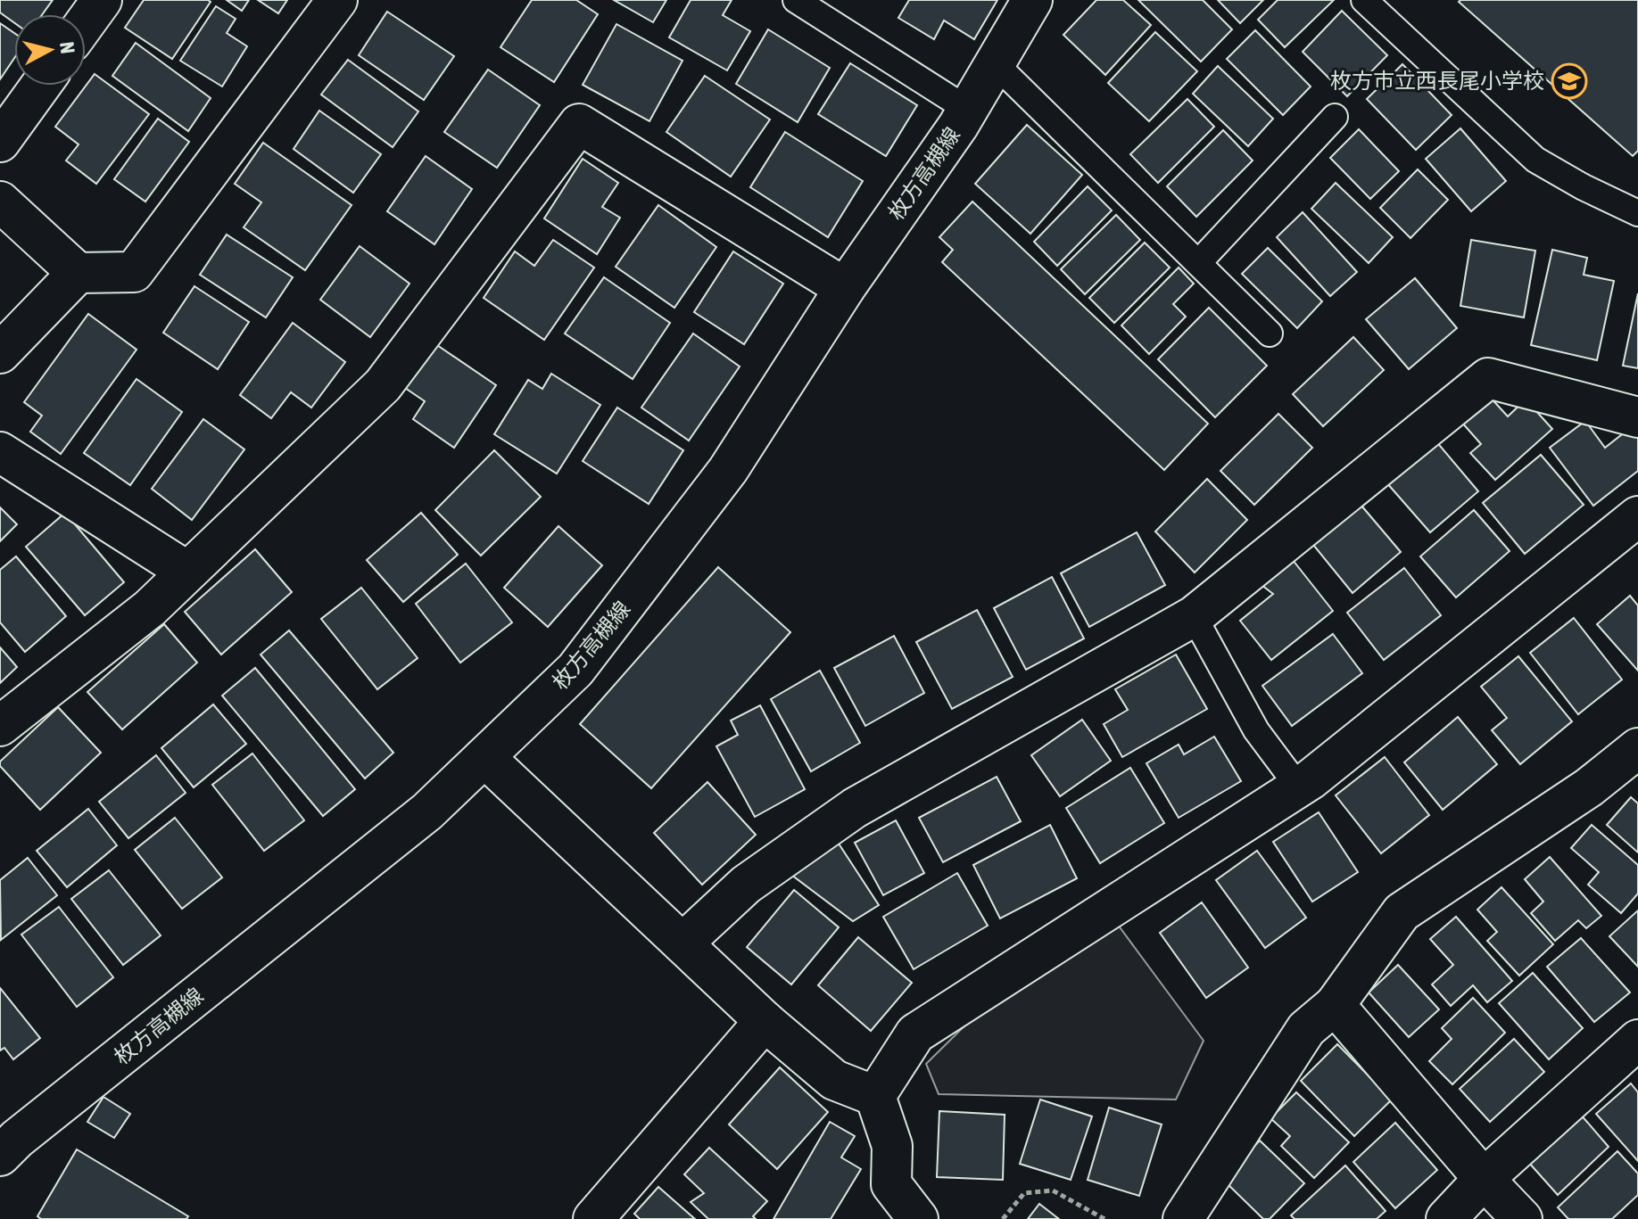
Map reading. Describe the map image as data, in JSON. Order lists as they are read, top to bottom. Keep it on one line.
{"streets":{"street":["枚方高槻線"]},"places":{"school or university":["枚方市立西長尾小学校"]},"north":"right"}
